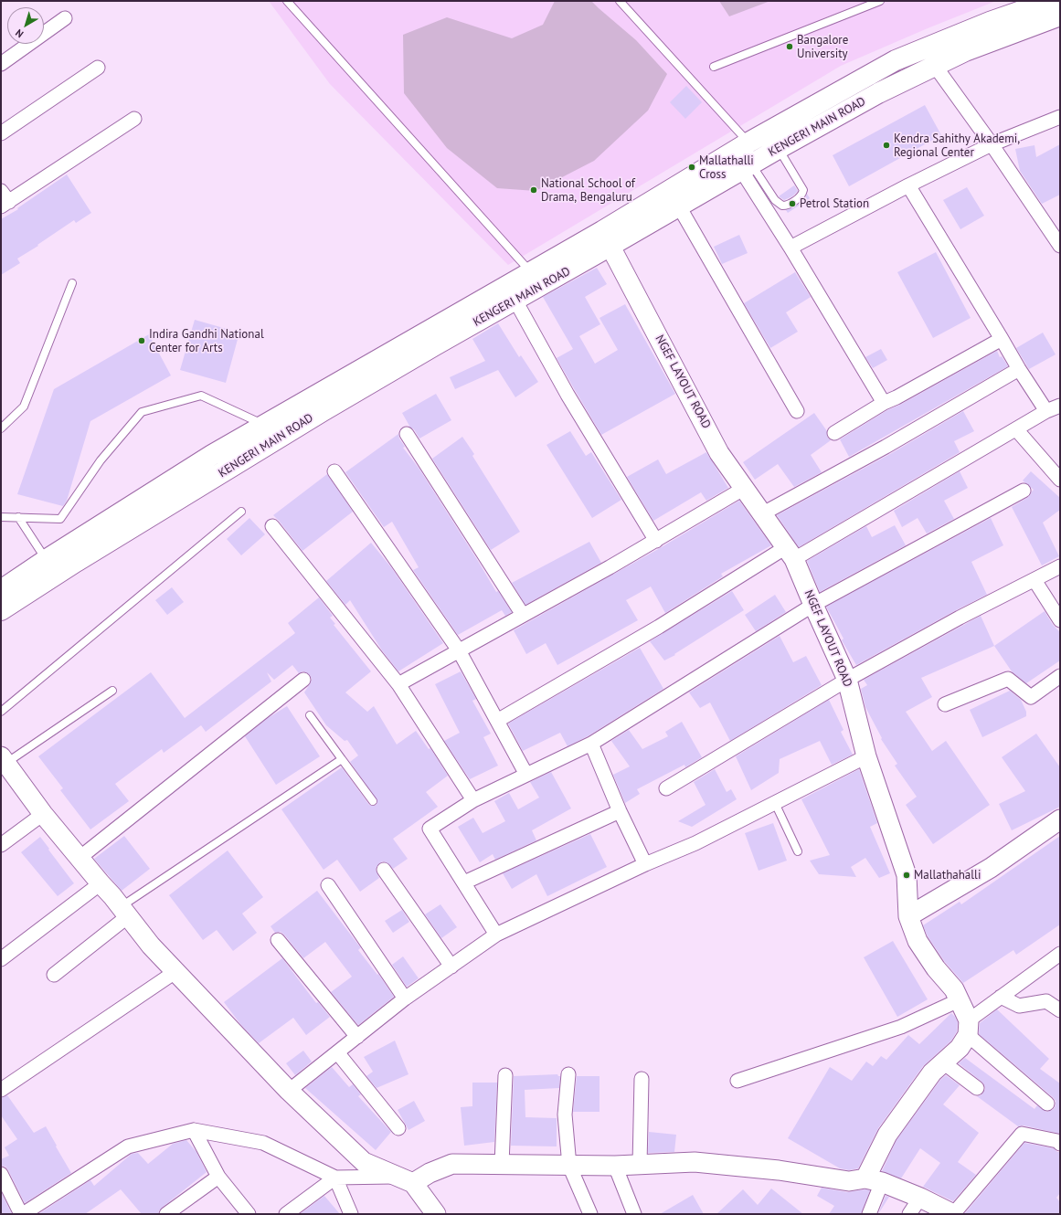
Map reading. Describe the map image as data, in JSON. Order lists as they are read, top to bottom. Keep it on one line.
{"streets":{"main road":["KENGERI MAIN ROAD"],"street":["NGEF LAYOUT ROAD"]},"crossings":[["KENGERI MAIN ROAD","NGEF LAYOUT ROAD"]],"places":["Bangalore University","Kendra Sahithy Akademi, Regional Center","Mallathalli Cross","National School of Drama, Bengaluru","Petrol Station","Indira Gandhi National Center for Arts","Mallathahalli"],"north":"bottom left"}
